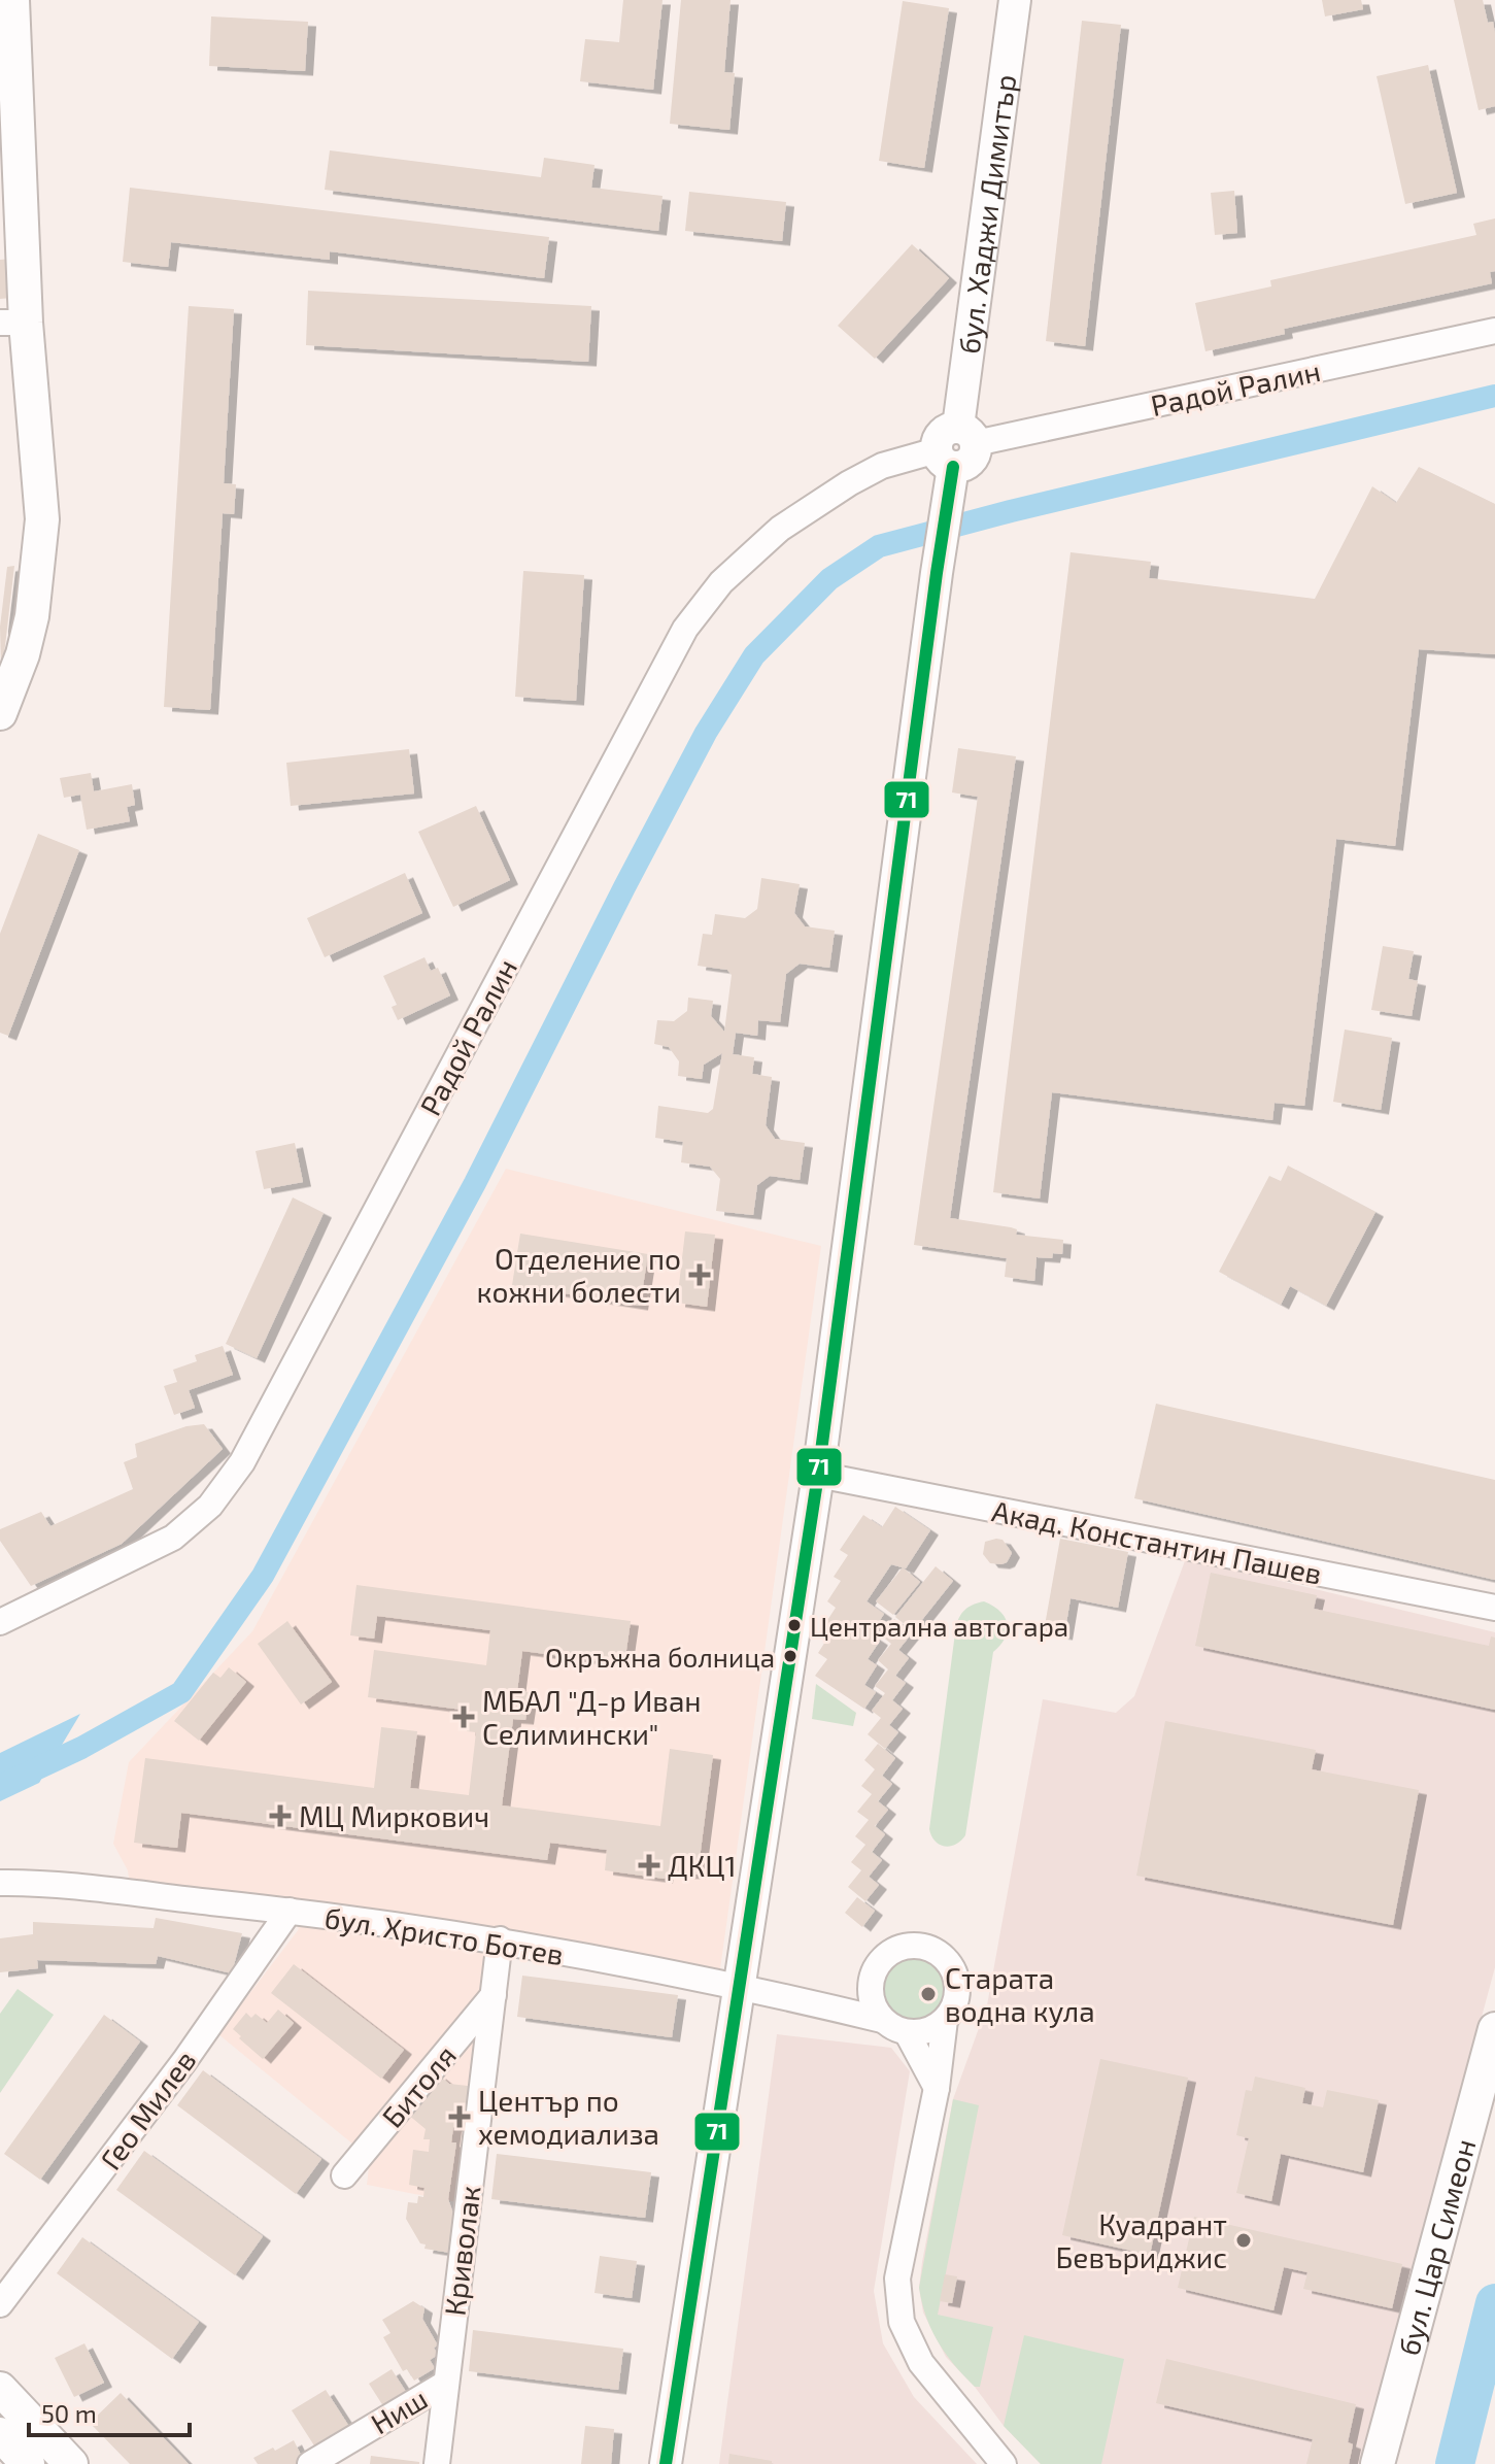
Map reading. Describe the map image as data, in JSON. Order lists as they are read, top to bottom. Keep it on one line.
{"streets":{"main road":["бул. Цар Симеон"],"street":["бул. Хаджи Димитър","Радой Ралин","Акад. Константин Пашев","бул. Христо Ботев","Битоля","Гео Милев","Криволак","Ниш"]},"crossings":[["бул. Хаджи Димитър","Радой Ралин"],["бул. Христо Ботев","Гео Милев"],["бул. Христо Ботев","Криволак"],["Битоля","Криволак"],["Криволак","Ниш"]],"places":{"health":["Отделение по кожни болести","МБАЛ \"Д-р Иван Селимински\"","МЦ Миркович","ДКЦ1","Център по хемодиализа"],"other":["Централна автогара","Окръжна болница","Старата водна кула","Куадрант Бевъриджис"]},"lines":["transit line 71"],"scale_bar":"50 m"}
